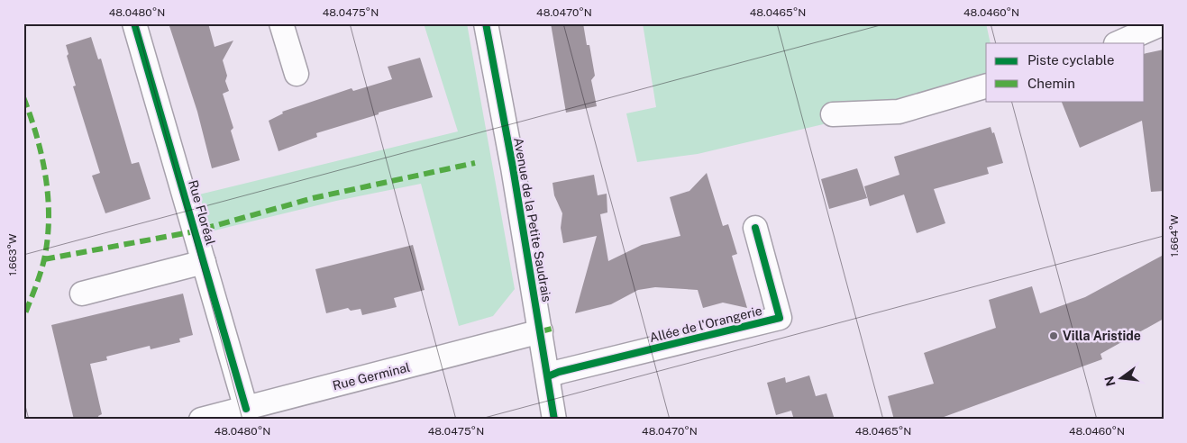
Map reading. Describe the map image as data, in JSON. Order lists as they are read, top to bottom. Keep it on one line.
{"streets":{"street":["Rue Floréal","Avenue de la Petite Saudrais","Allée de l'Orangerie","Rue Germinal"]},"crossings":[["Rue Floréal","Rue Germinal"],["Avenue de la Petite Saudrais","Allée de l'Orangerie"],["Avenue de la Petite Saudrais","Rue Germinal"]],"places":["Villa Aristide"],"legend":["Piste cyclable","Chemin"],"north":"left","coordinates":["48.0480°N","48.0475°N","48.0470°N","48.0465°N","48.0460°N","1.664°W","1.663°W"]}
